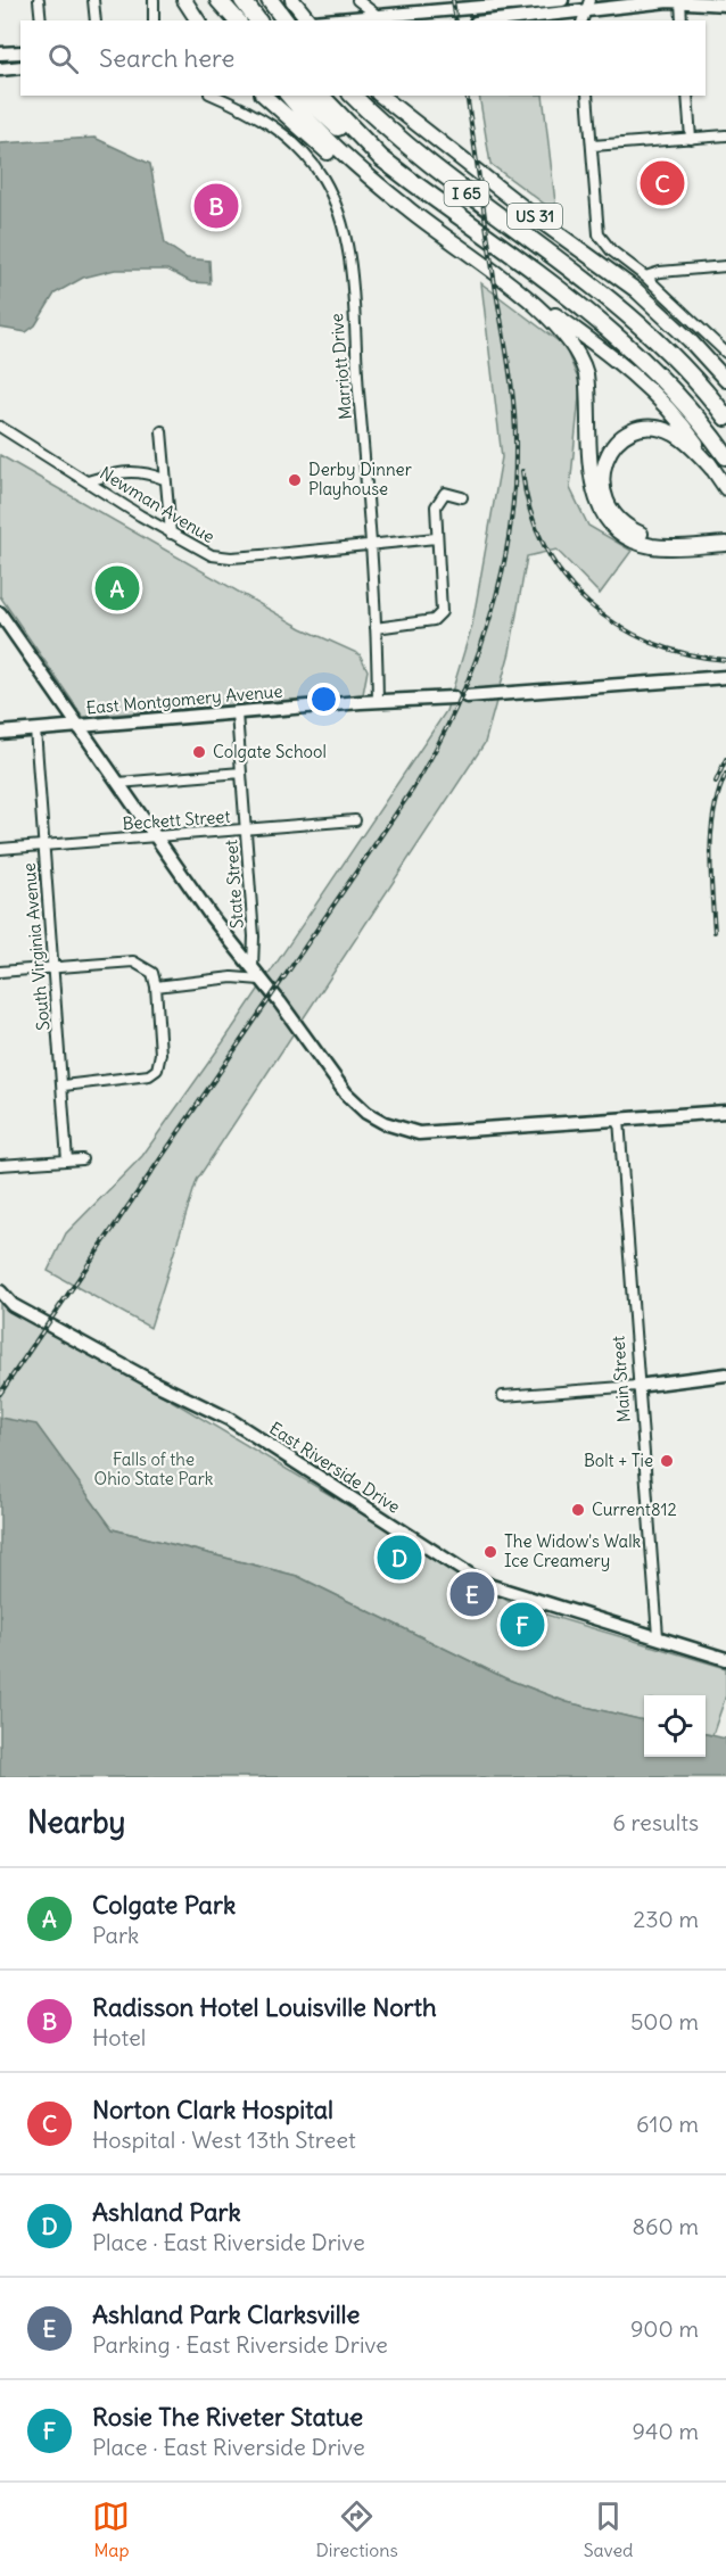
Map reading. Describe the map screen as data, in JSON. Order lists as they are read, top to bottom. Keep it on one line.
{"streets":{"highway":["I 65"],"main road":["US 31"],"street":["Marriott Drive","Newman Avenue","East Montgomery Avenue","Beckett Street","State Street","South Virginia Avenue","Main Street","East Riverside Drive"]},"crossings":[["Marriott Drive","Newman Avenue"],["Marriott Drive","East Montgomery Avenue"],["East Montgomery Avenue","State Street"],["East Montgomery Avenue","South Virginia Avenue"],["Beckett Street","State Street"],["Beckett Street","South Virginia Avenue"],["Main Street","East Riverside Drive"]],"parks":["Falls of the Ohio State Park"],"places":["Derby Dinner Playhouse","Colgate School","Bolt + Tie","Current812","The Widow's Walk Ice Creamery"],"page":{"search":"Search here","pins":["C","B","A","D","E","F"],"heading":["Nearby","6 results"],"list":[{"mark":"A","name":"Colgate Park","note":"Park","value":"230 m"},{"mark":"B","name":"Radisson Hotel Louisville North","note":"Hotel","value":"500 m"},{"mark":"C","name":"Norton Clark Hospital","note":"Hospital · West 13th Street","value":"610 m"},{"mark":"D","name":"Ashland Park","note":"Place · East Riverside Drive","value":"860 m"},{"mark":"E","name":"Ashland Park Clarksville","note":"Parking · East Riverside Drive","value":"900 m"},{"mark":"F","name":"Rosie The Riveter Statue","note":"Place · East Riverside Drive","value":"940 m"}],"nav":["Map","Directions","Saved"]}}
